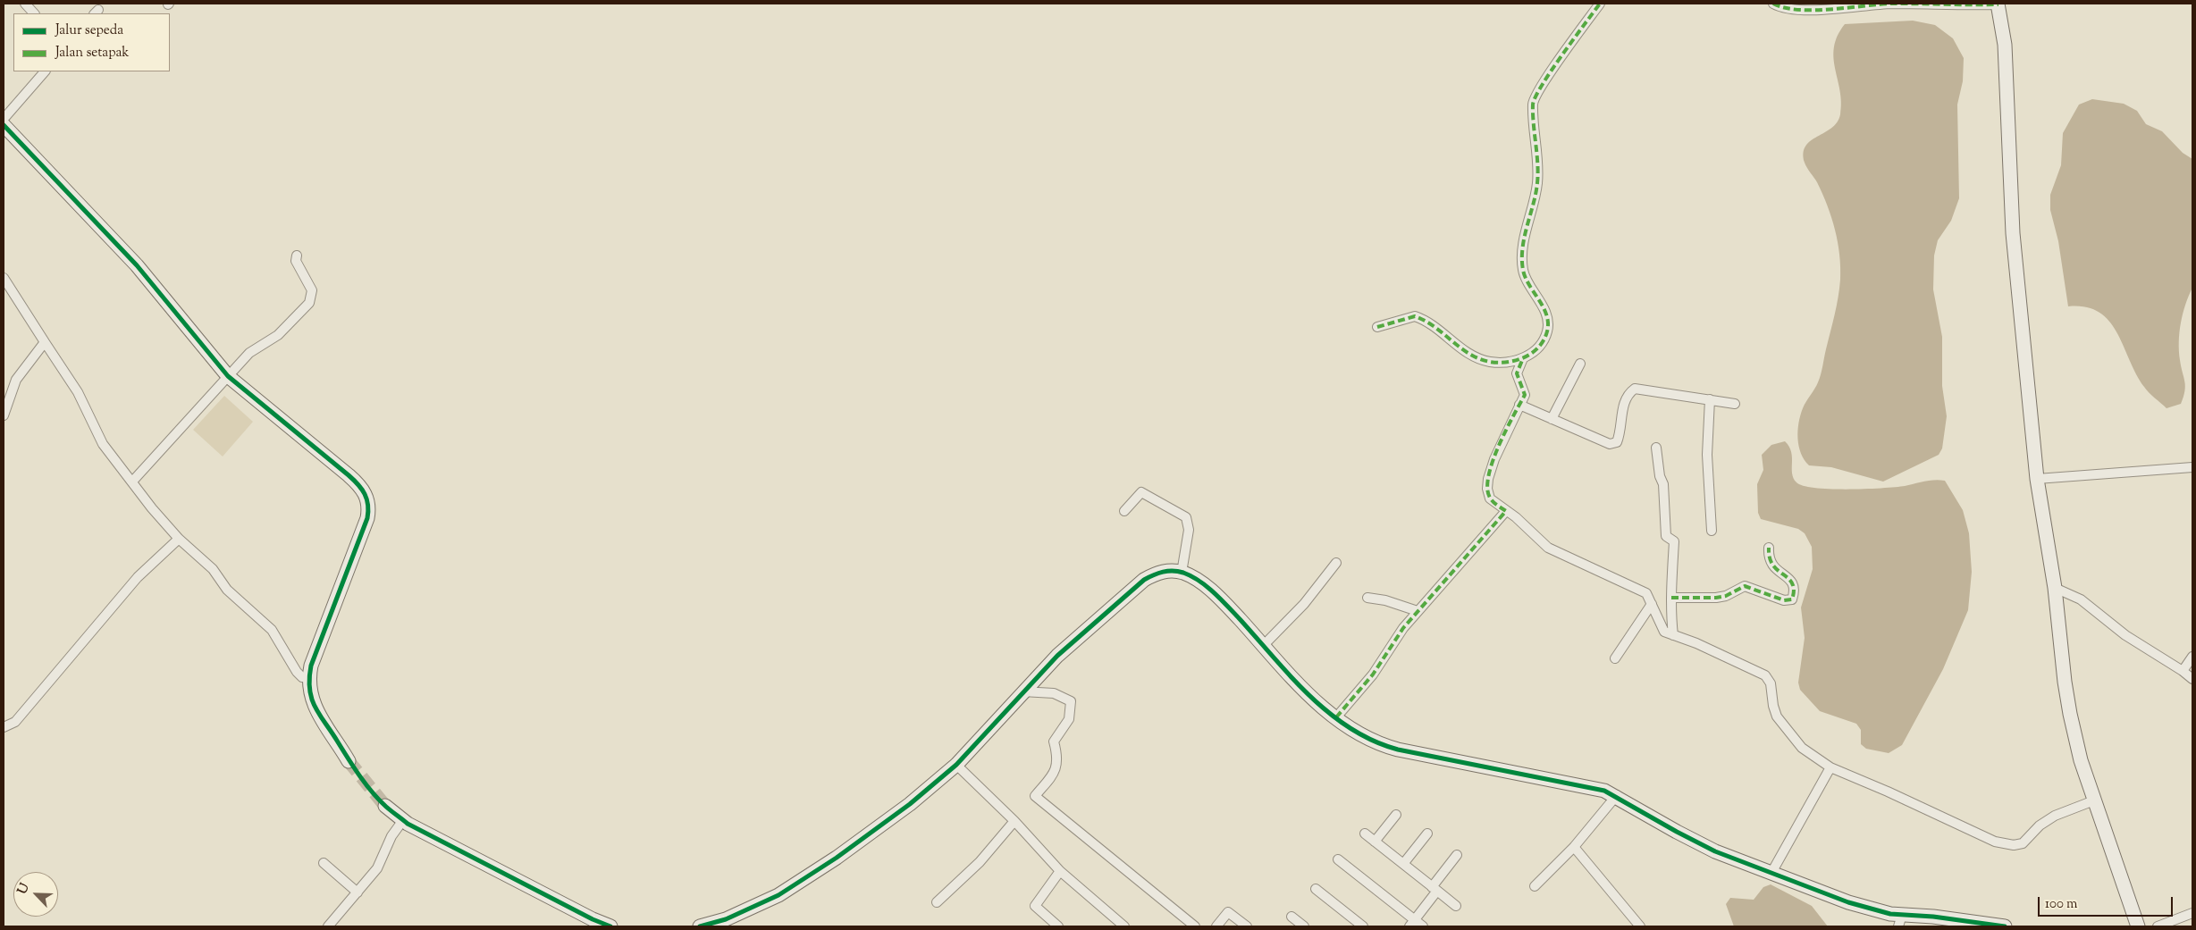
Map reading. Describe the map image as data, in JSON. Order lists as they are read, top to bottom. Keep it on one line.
{"legend":["Jalur sepeda","Jalan setapak"],"scale_bar":"100 m","north":"top left"}
